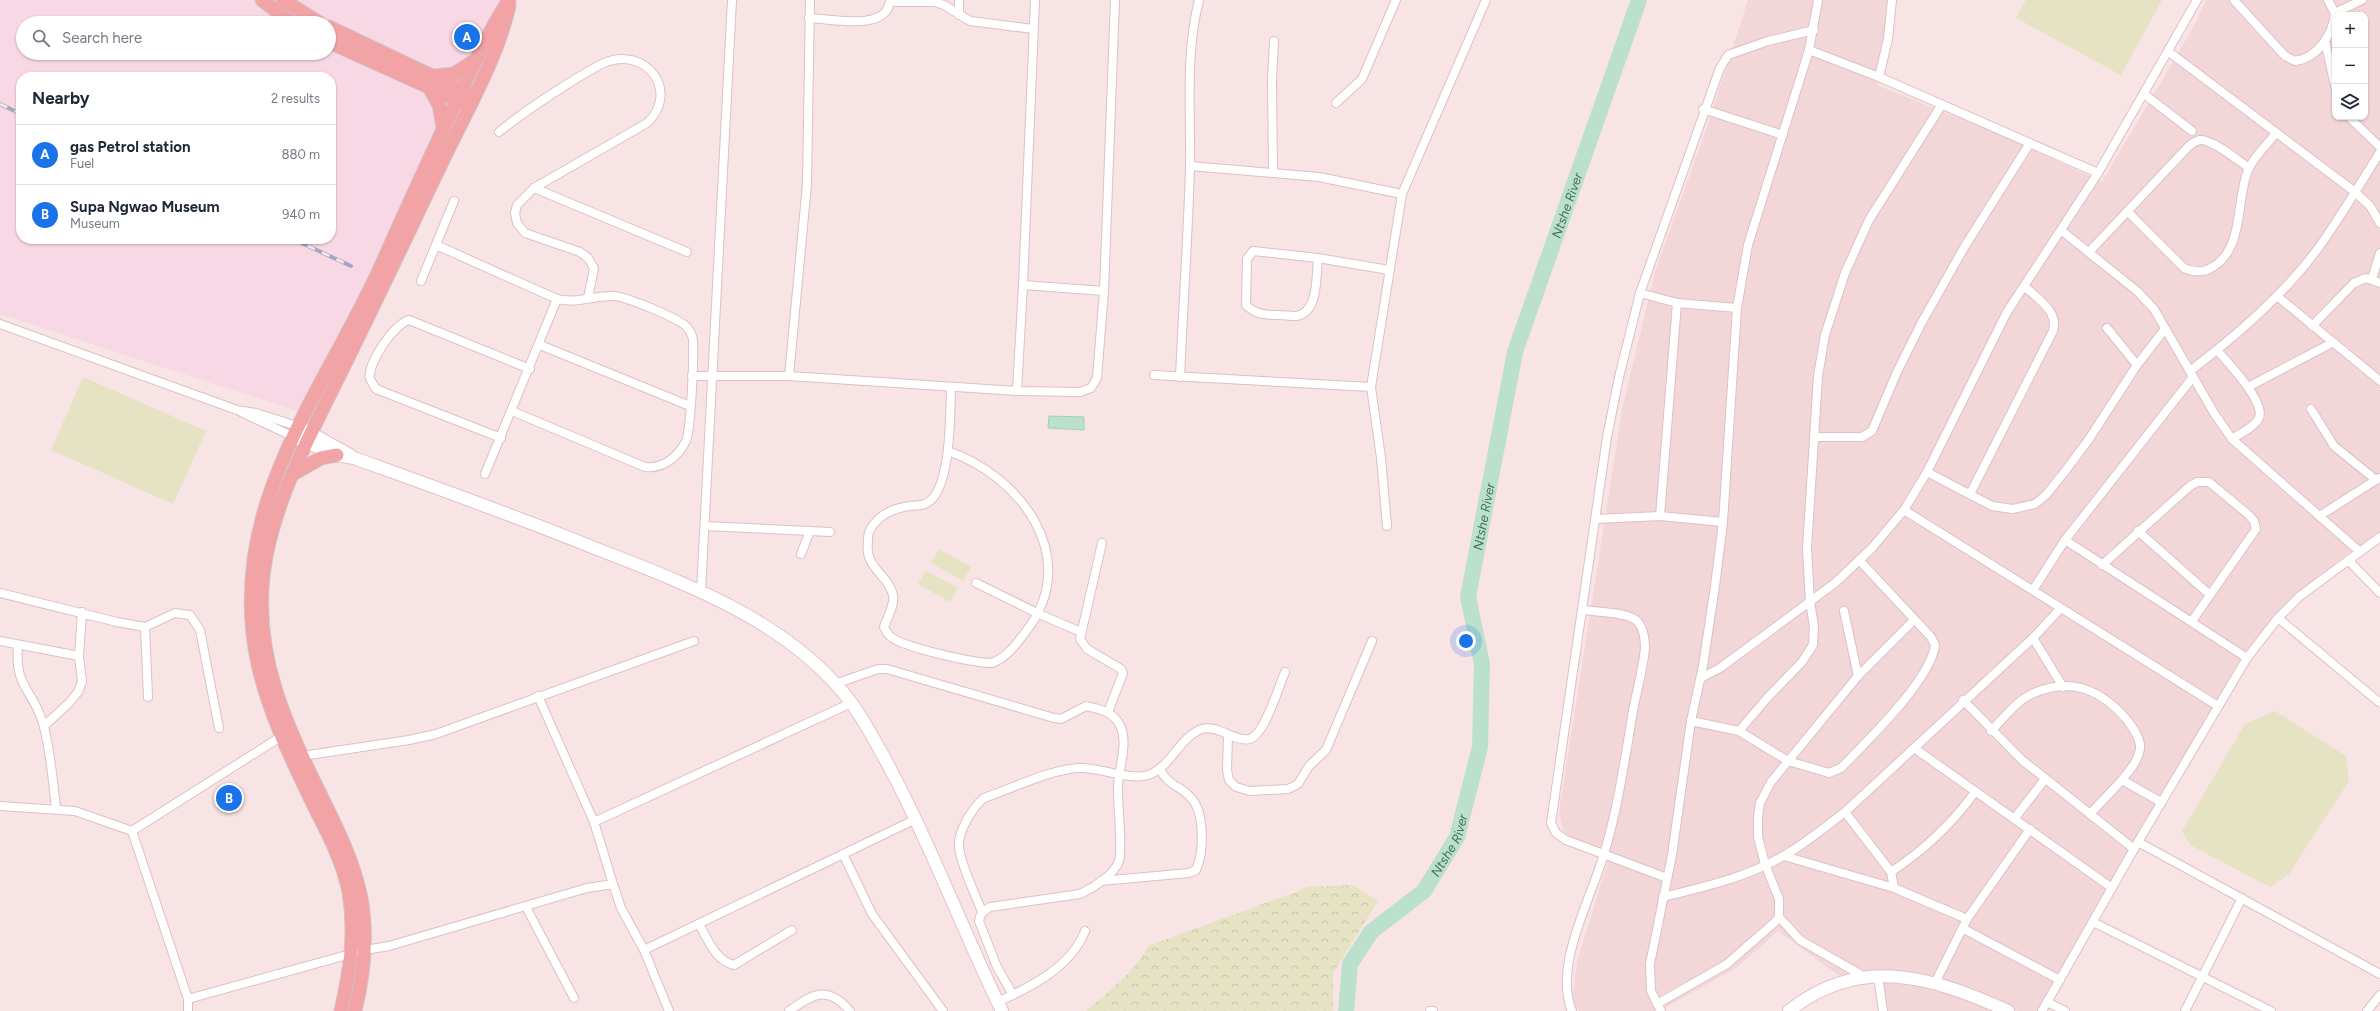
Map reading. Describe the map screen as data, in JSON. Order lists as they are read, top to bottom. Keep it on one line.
{"water":["Ntshe River"],"page":{"map_buttons":["+","−"],"search":"Search here","pins":["A","B"],"heading":["Nearby","2 results"],"list":[{"mark":"A","name":"gas Petrol station","note":"Fuel","value":"880 m"},{"mark":"B","name":"Supa Ngwao Museum","note":"Museum","value":"940 m"}]}}
